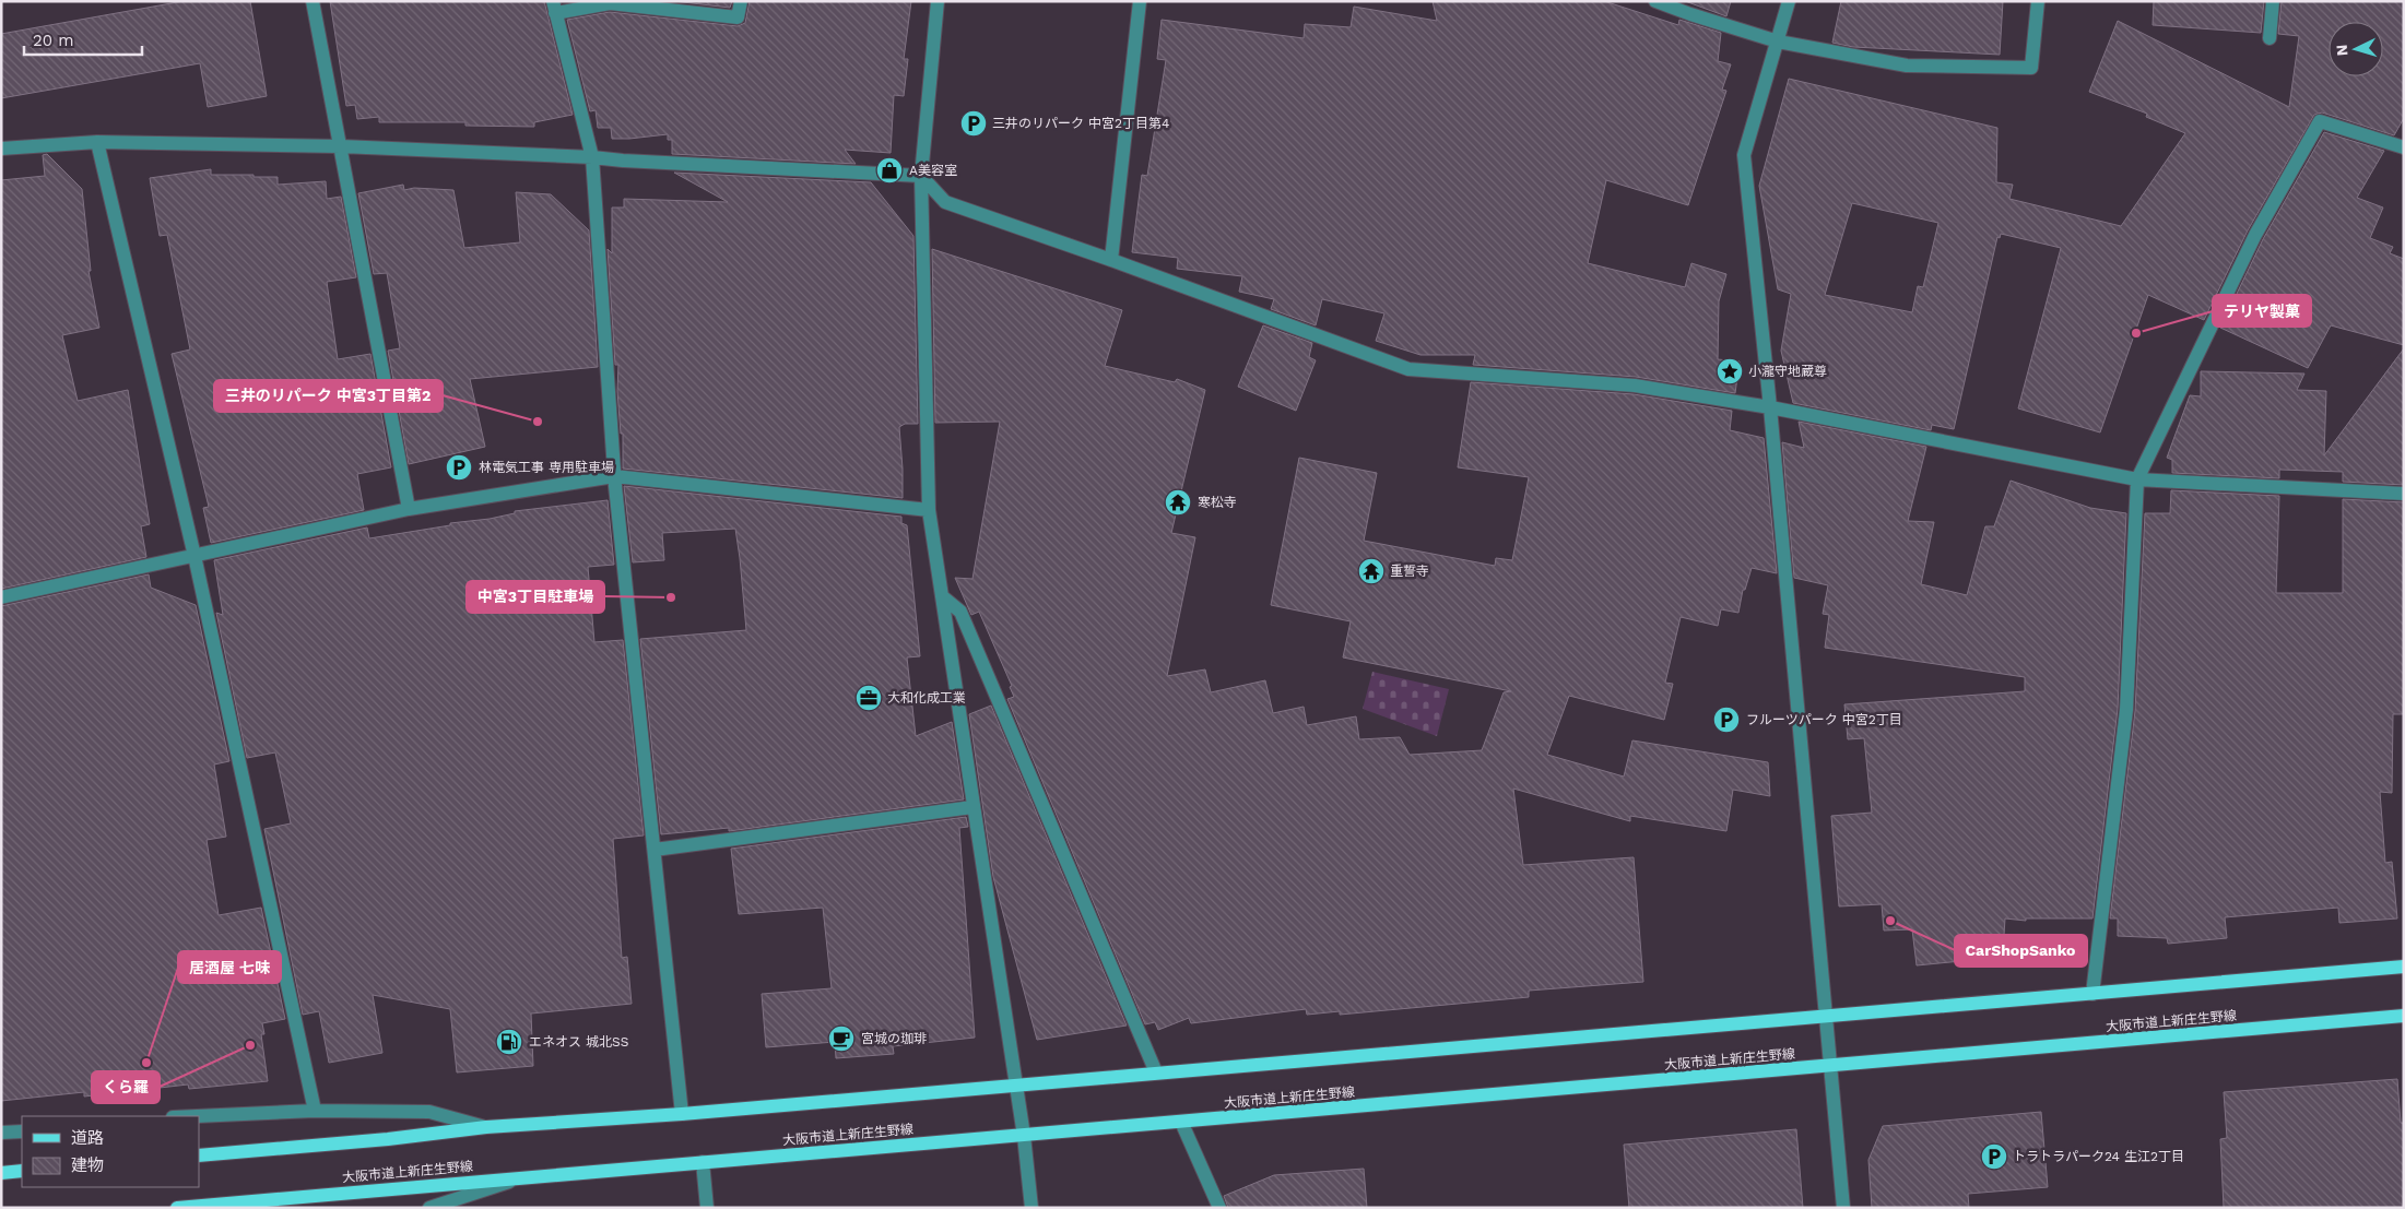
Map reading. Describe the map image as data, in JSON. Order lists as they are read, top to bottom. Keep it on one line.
{"streets":{"main road":["大阪市道上新庄生野線"]},"places":{"parking":["三井のリパーク 中宮2丁目第4","林電気工事 専用駐車場","フルーツパーク 中宮2丁目","トラトラパーク24 生江2丁目"],"shop":["A美容室"],"other":["テリヤ製菓","三井のリパーク 中宮3丁目第2","中宮3丁目駐車場","CarShopSanko","くら羅","居酒屋 七味"],"place":["小瀧守地蔵尊"],"temple":["寒松寺","重誓寺"],"office":["大和化成工業"],"cafe":["宮城の珈琲"],"fuel station":["エネオス 城北SS"]},"legend":["道路","建物"],"scale_bar":"20 m","north":"left"}
